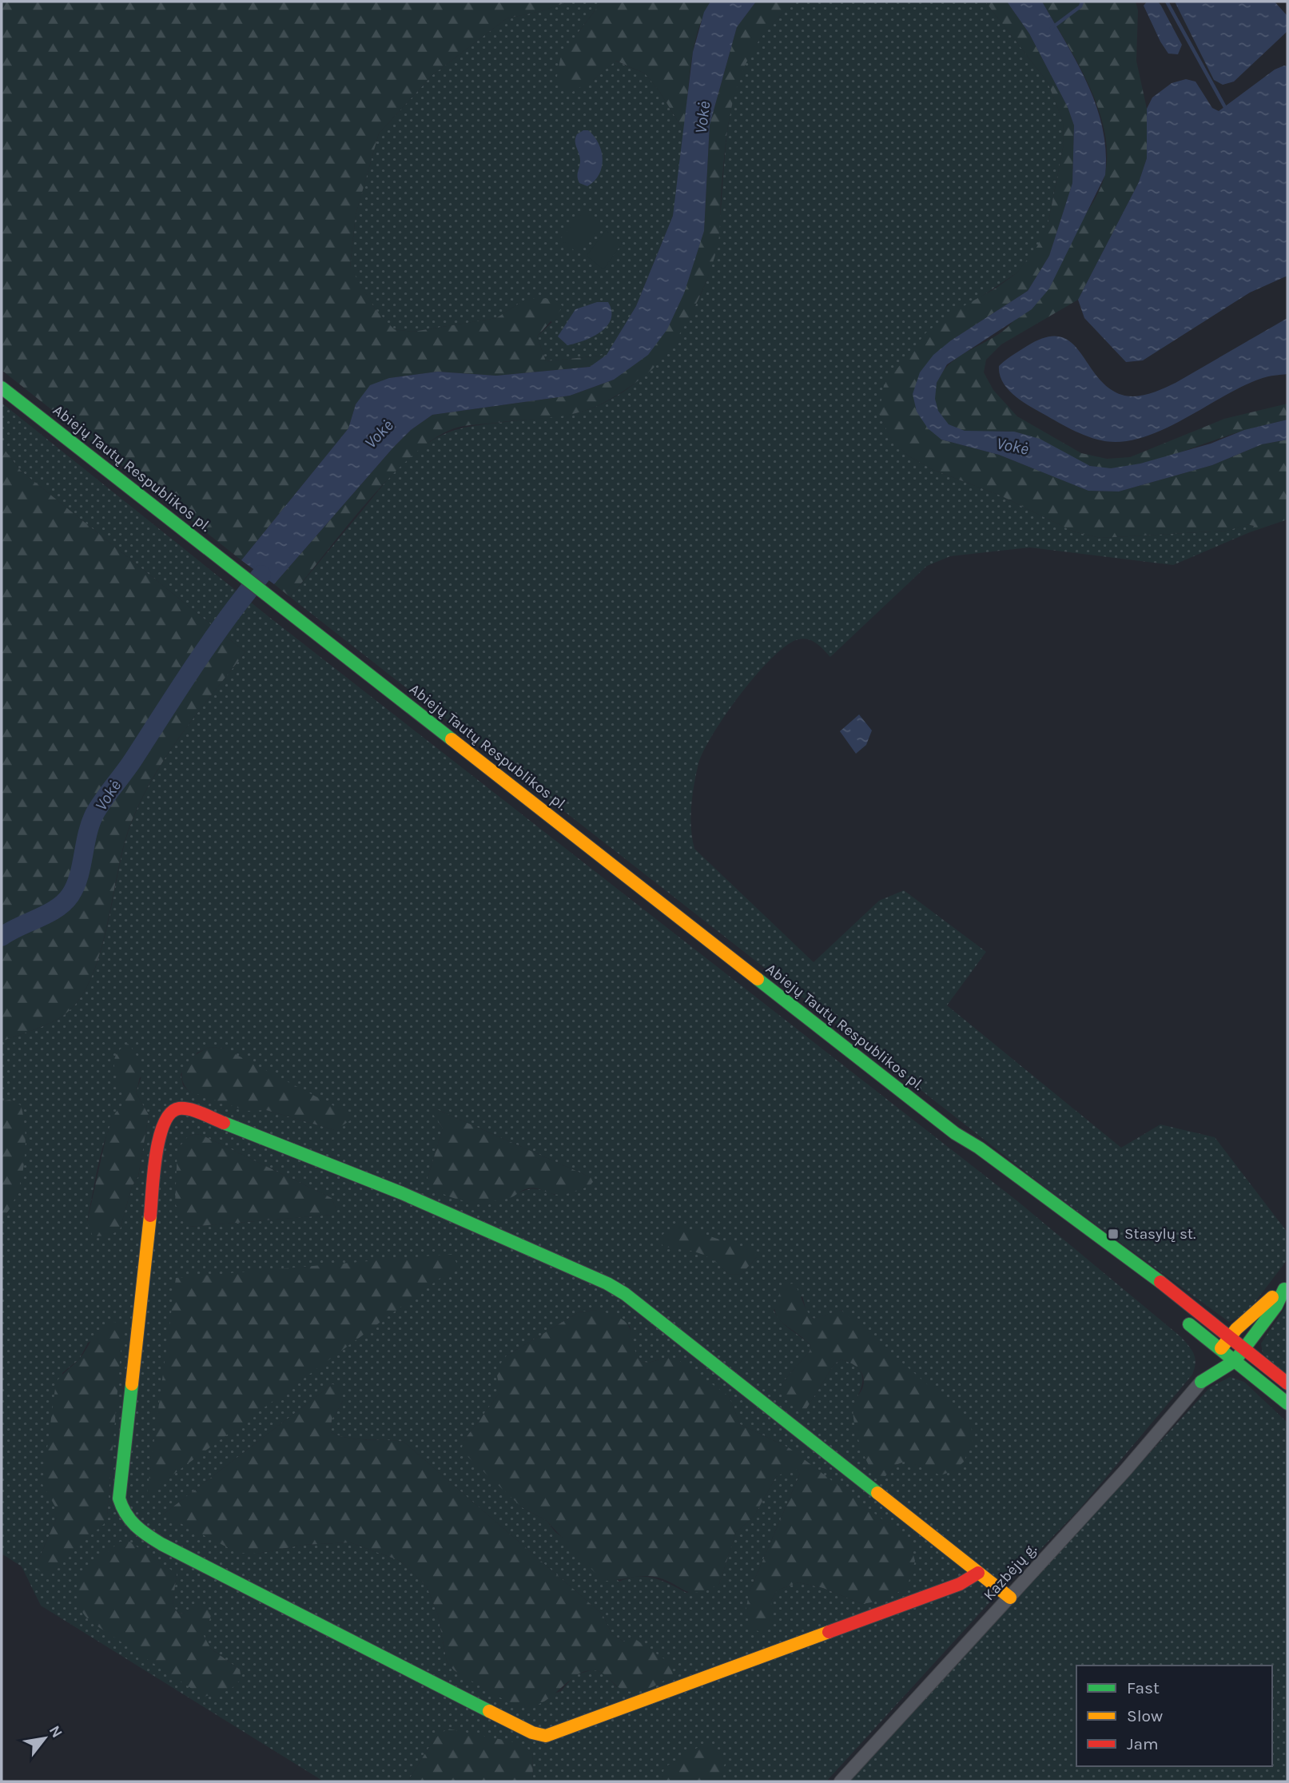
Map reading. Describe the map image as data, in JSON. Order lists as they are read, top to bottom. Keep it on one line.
{"streets":{"main road":["Abiejų Tautų Respublikos pl."],"street":["Kazbėjų g."]},"water":["Vokė"],"places":{"transit":["Stasylų st."]},"legend":["Fast","Slow","Jam"],"north":"top right"}
